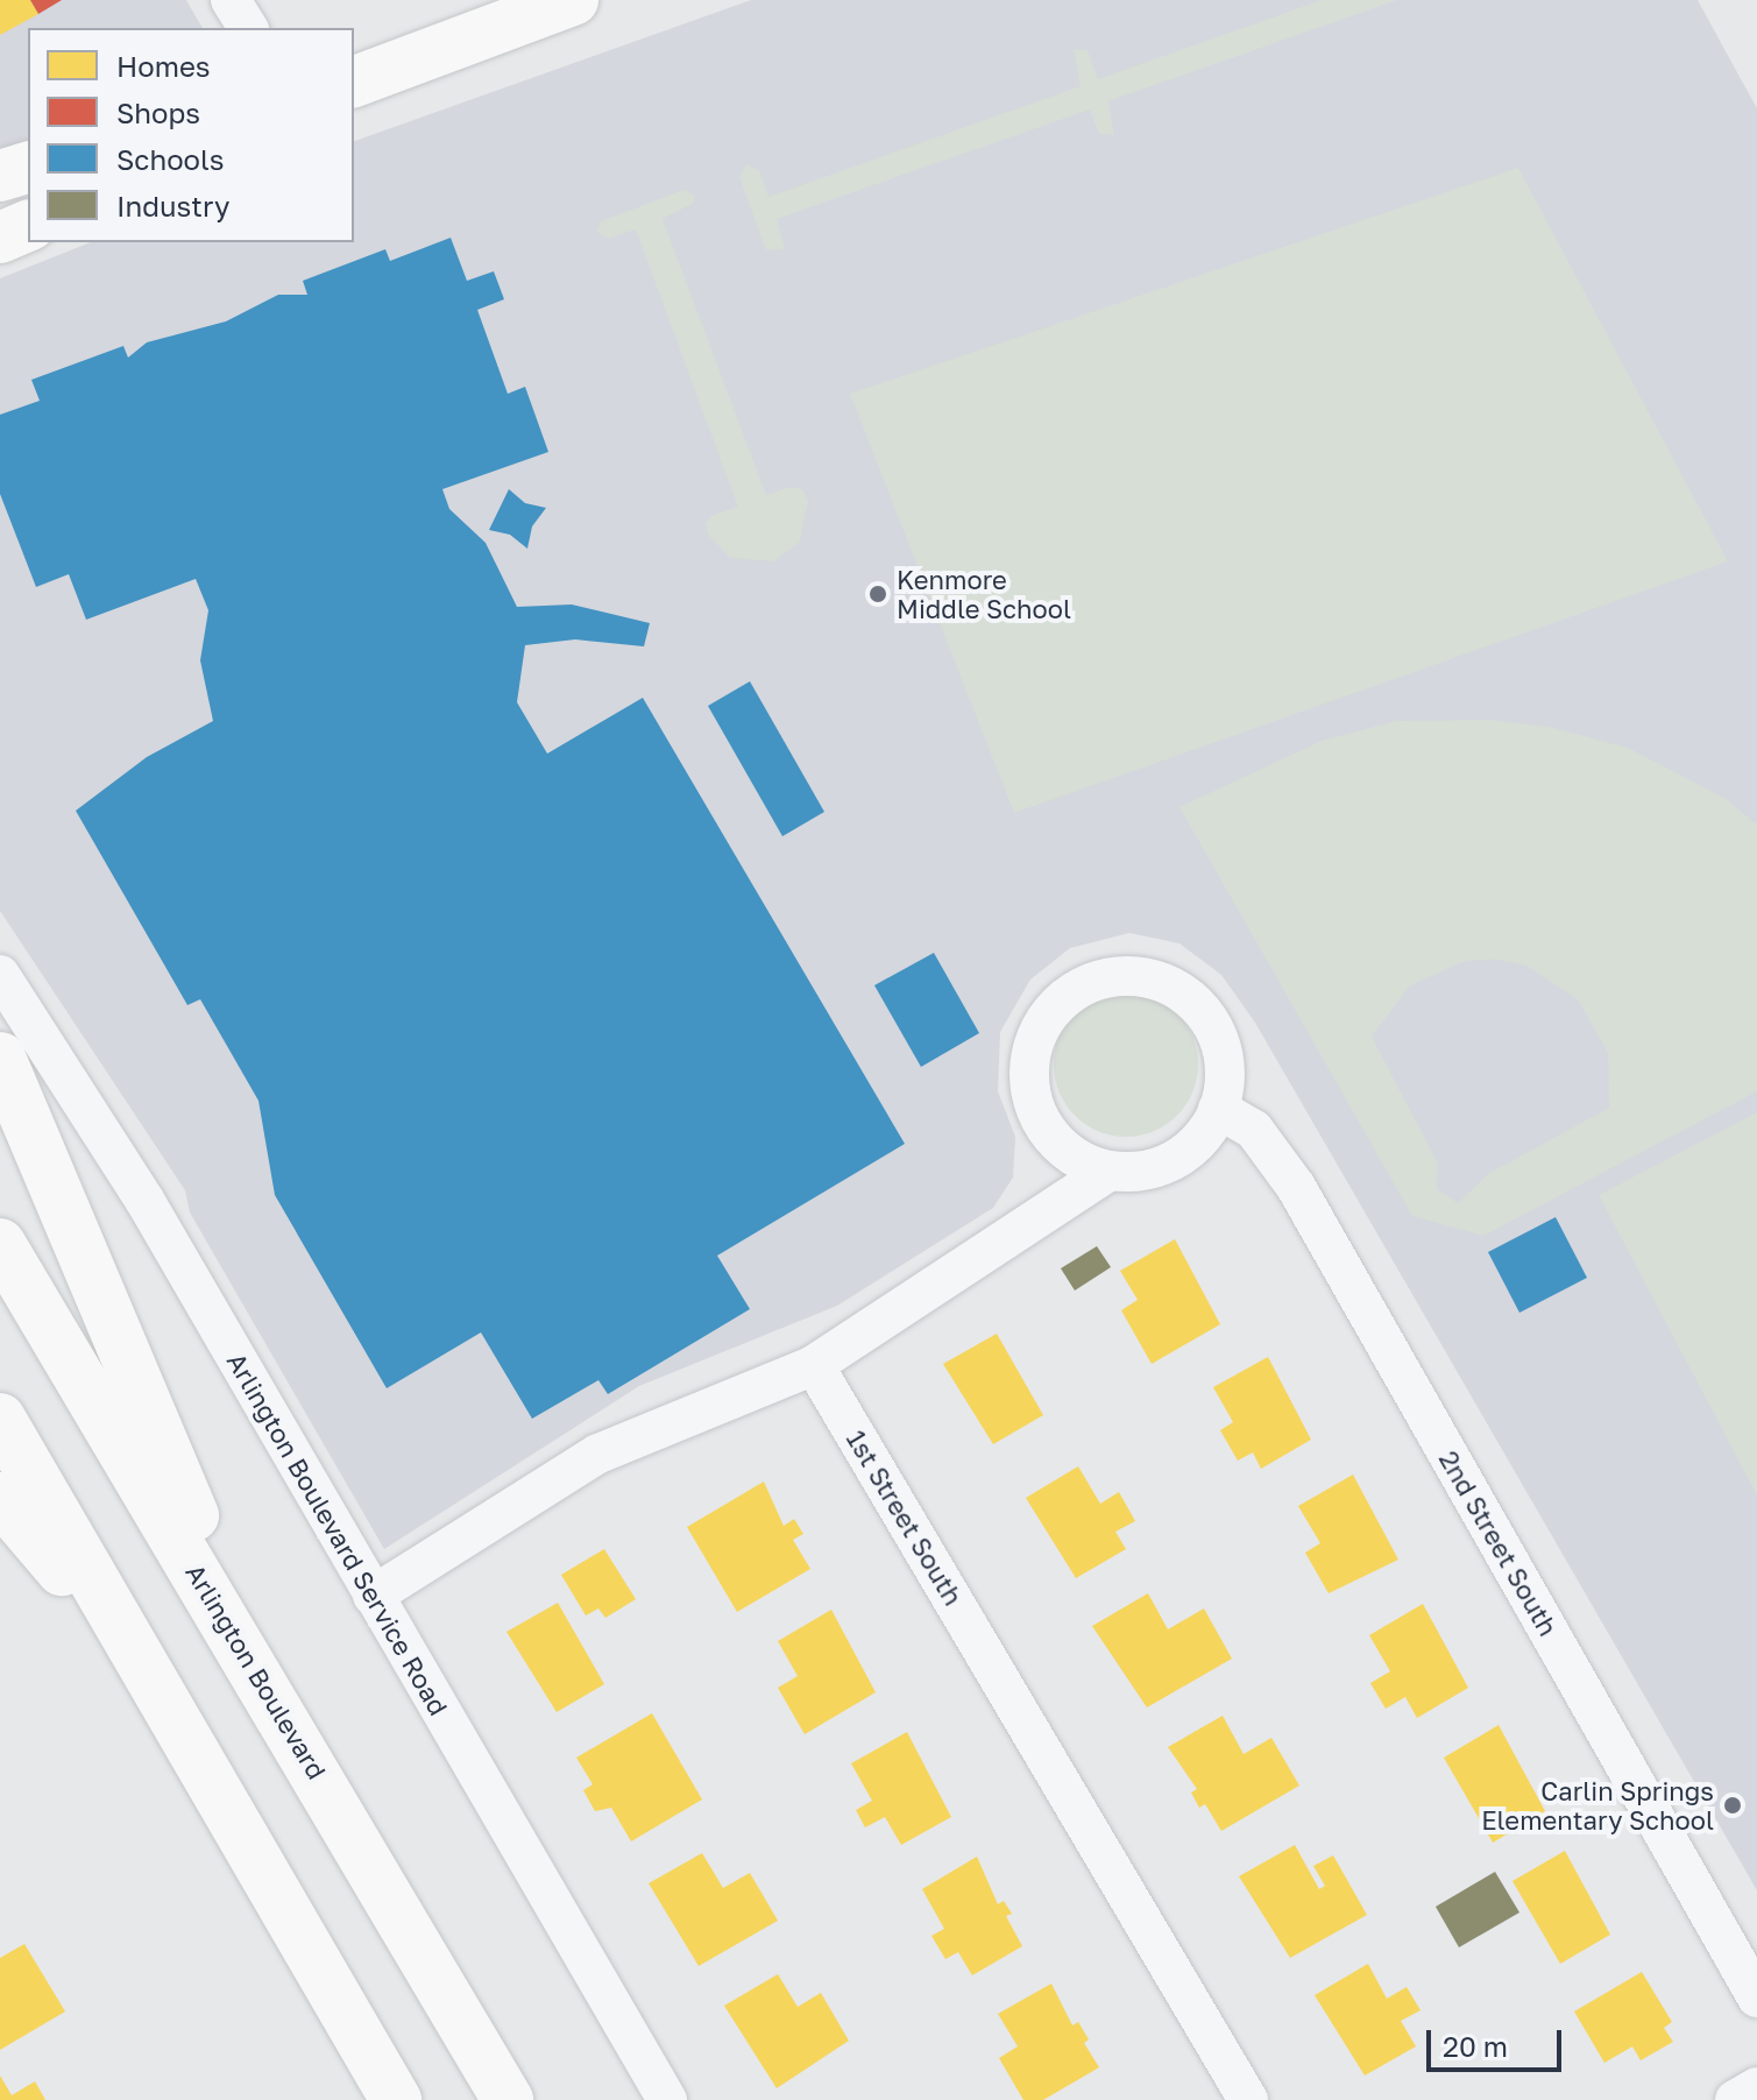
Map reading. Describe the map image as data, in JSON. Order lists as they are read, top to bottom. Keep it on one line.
{"streets":{"main road":["Arlington Boulevard"],"street":["1st Street South","Arlington Boulevard Service Road","2nd Street South"]},"places":["Kenmore Middle School","Carlin Springs Elementary School"],"legend":["Homes","Shops","Schools","Industry"],"scale_bar":"20 m"}
